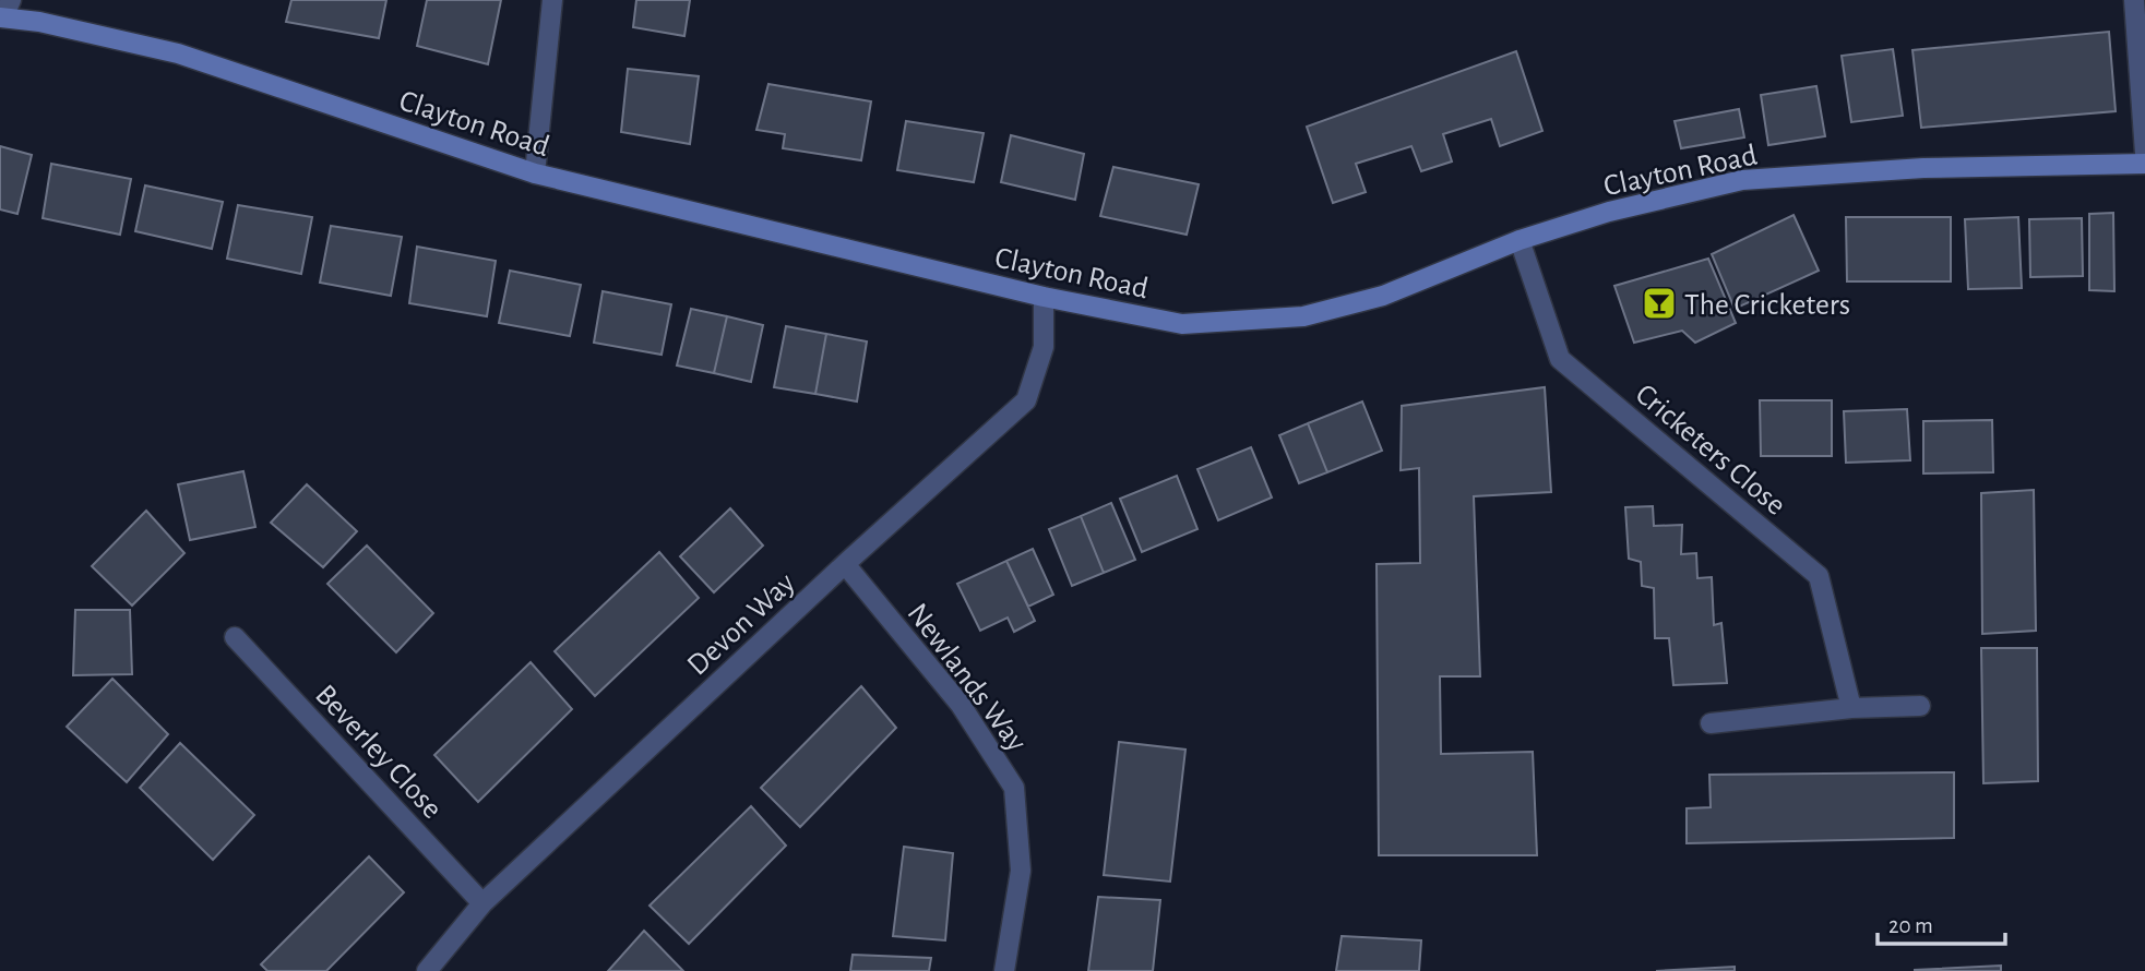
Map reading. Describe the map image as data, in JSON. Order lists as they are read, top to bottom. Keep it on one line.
{"streets":{"street":["Clayton Road","Cricketers Close","Devon Way","Newlands Way","Beverley Close"]},"crossings":[["Clayton Road","Cricketers Close"],["Clayton Road","Devon Way"],["Devon Way","Newlands Way"],["Devon Way","Beverley Close"]],"places":{"bar":["The Cricketers"]},"scale_bar":"20 m"}
